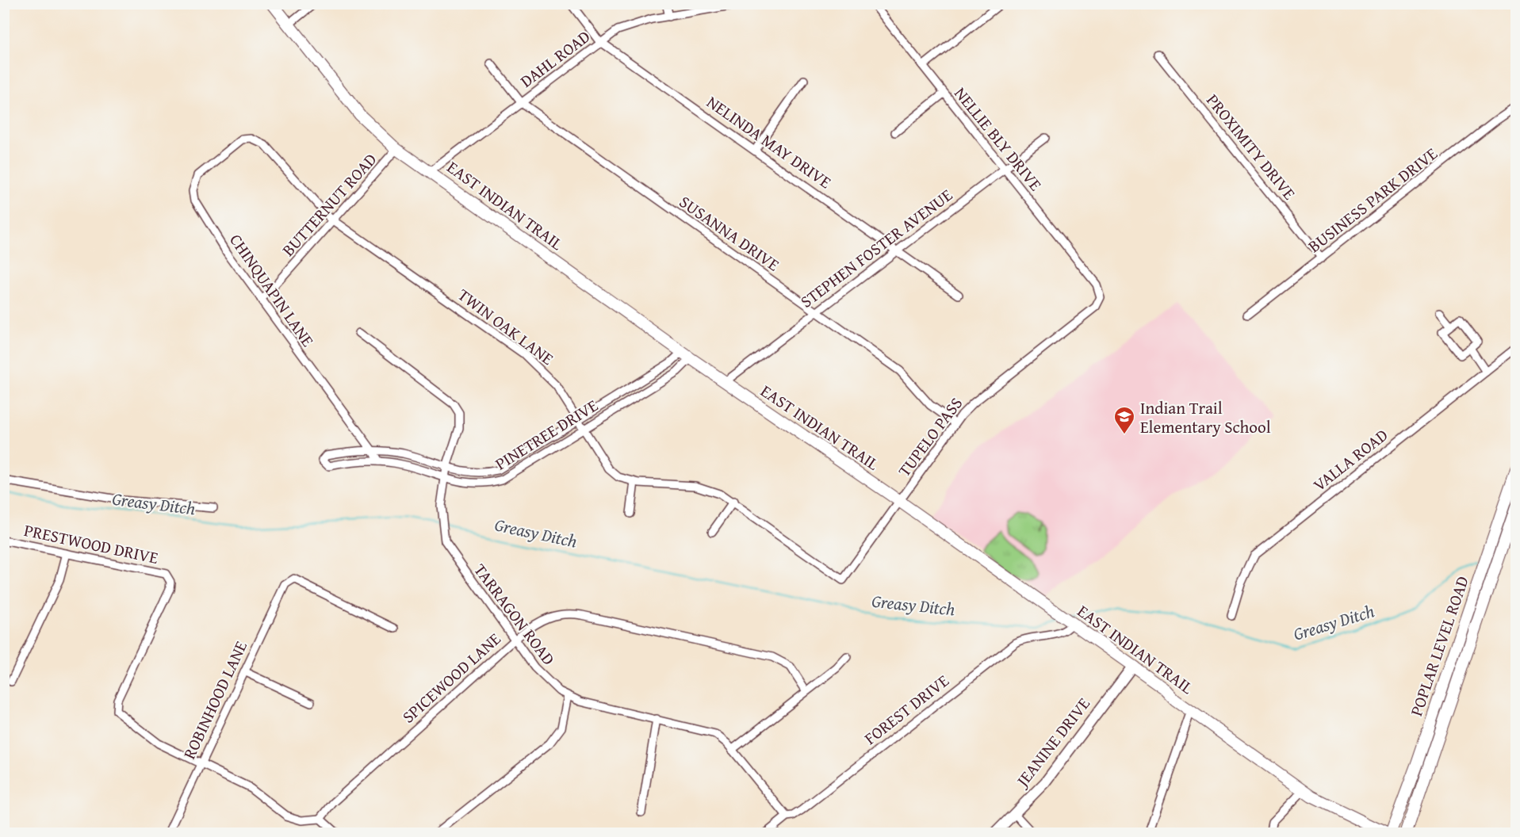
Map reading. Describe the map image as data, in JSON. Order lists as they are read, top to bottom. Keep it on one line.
{"streets":{"main road":["EAST INDIAN TRAIL","POPLAR LEVEL ROAD"],"street":["DAHL ROAD","NELLIE BLY DRIVE","NELINDA MAY DRIVE","PROXIMITY DRIVE","BUSINESS PARK DRIVE","BUTTERNUT ROAD","SUSANNA DRIVE","STEPHEN FOSTER AVENUE","CHINQUAPIN LANE","TWIN OAK LANE","PINETREE DRIVE","TUPELO PASS","VALLA ROAD","PRESTWOOD DRIVE","TARRAGON ROAD","SPICEWOOD LANE","ROBINHOOD LANE","FOREST DRIVE","JEANINE DRIVE"]},"crossings":[["DAHL ROAD","NELINDA MAY DRIVE"],["DAHL ROAD","EAST INDIAN TRAIL"],["DAHL ROAD","SUSANNA DRIVE"],["NELLIE BLY DRIVE","STEPHEN FOSTER AVENUE"],["NELLIE BLY DRIVE","TUPELO PASS"],["NELINDA MAY DRIVE","STEPHEN FOSTER AVENUE"],["PROXIMITY DRIVE","BUSINESS PARK DRIVE"],["BUTTERNUT ROAD","EAST INDIAN TRAIL"],["BUTTERNUT ROAD","CHINQUAPIN LANE"],["BUTTERNUT ROAD","TWIN OAK LANE"],["EAST INDIAN TRAIL","STEPHEN FOSTER AVENUE"],["EAST INDIAN TRAIL","PINETREE DRIVE"],["EAST INDIAN TRAIL","TUPELO PASS"],["EAST INDIAN TRAIL","POPLAR LEVEL ROAD"],["EAST INDIAN TRAIL","FOREST DRIVE"],["EAST INDIAN TRAIL","JEANINE DRIVE"],["SUSANNA DRIVE","STEPHEN FOSTER AVENUE"],["SUSANNA DRIVE","TUPELO PASS"],["CHINQUAPIN LANE","TWIN OAK LANE"],["CHINQUAPIN LANE","PINETREE DRIVE"],["TWIN OAK LANE","PINETREE DRIVE"],["TWIN OAK LANE","TUPELO PASS"],["PINETREE DRIVE","TARRAGON ROAD"],["PRESTWOOD DRIVE","ROBINHOOD LANE"],["TARRAGON ROAD","SPICEWOOD LANE"],["TARRAGON ROAD","FOREST DRIVE"]],"water":["Greasy Ditch"],"places":{"school or university":["Indian Trail Elementary School"]}}
